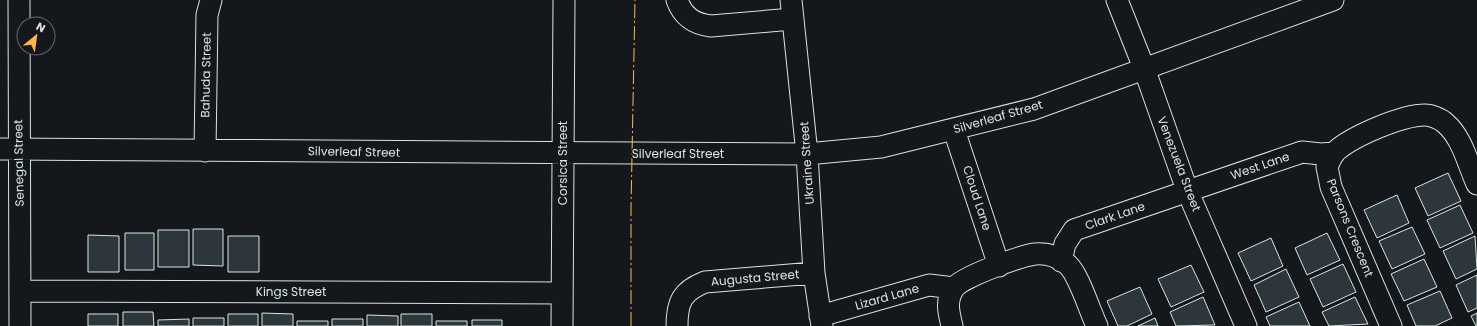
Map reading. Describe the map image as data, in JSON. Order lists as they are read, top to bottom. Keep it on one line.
{"streets":{"street":["Bahuda Street","Silverleaf Street","Senegal Street","Corsica Street","Ukraine Street","Venezuela Street","West Lane","Cloud Lane","Clark Lane","Parsons Crescent","Augusta Street","Kings Street","Lizard Lane"]},"crossings":[["Bahuda Street","Silverleaf Street"],["Silverleaf Street","Senegal Street"],["Silverleaf Street","Corsica Street"],["Silverleaf Street","Ukraine Street"],["Silverleaf Street","Venezuela Street"],["Silverleaf Street","Cloud Lane"],["Senegal Street","Kings Street"],["Corsica Street","Kings Street"],["Ukraine Street","Augusta Street"],["Ukraine Street","Lizard Lane"],["Venezuela Street","West Lane"],["Venezuela Street","Clark Lane"],["West Lane","Clark Lane"],["West Lane","Parsons Crescent"]],"north":"top right"}
